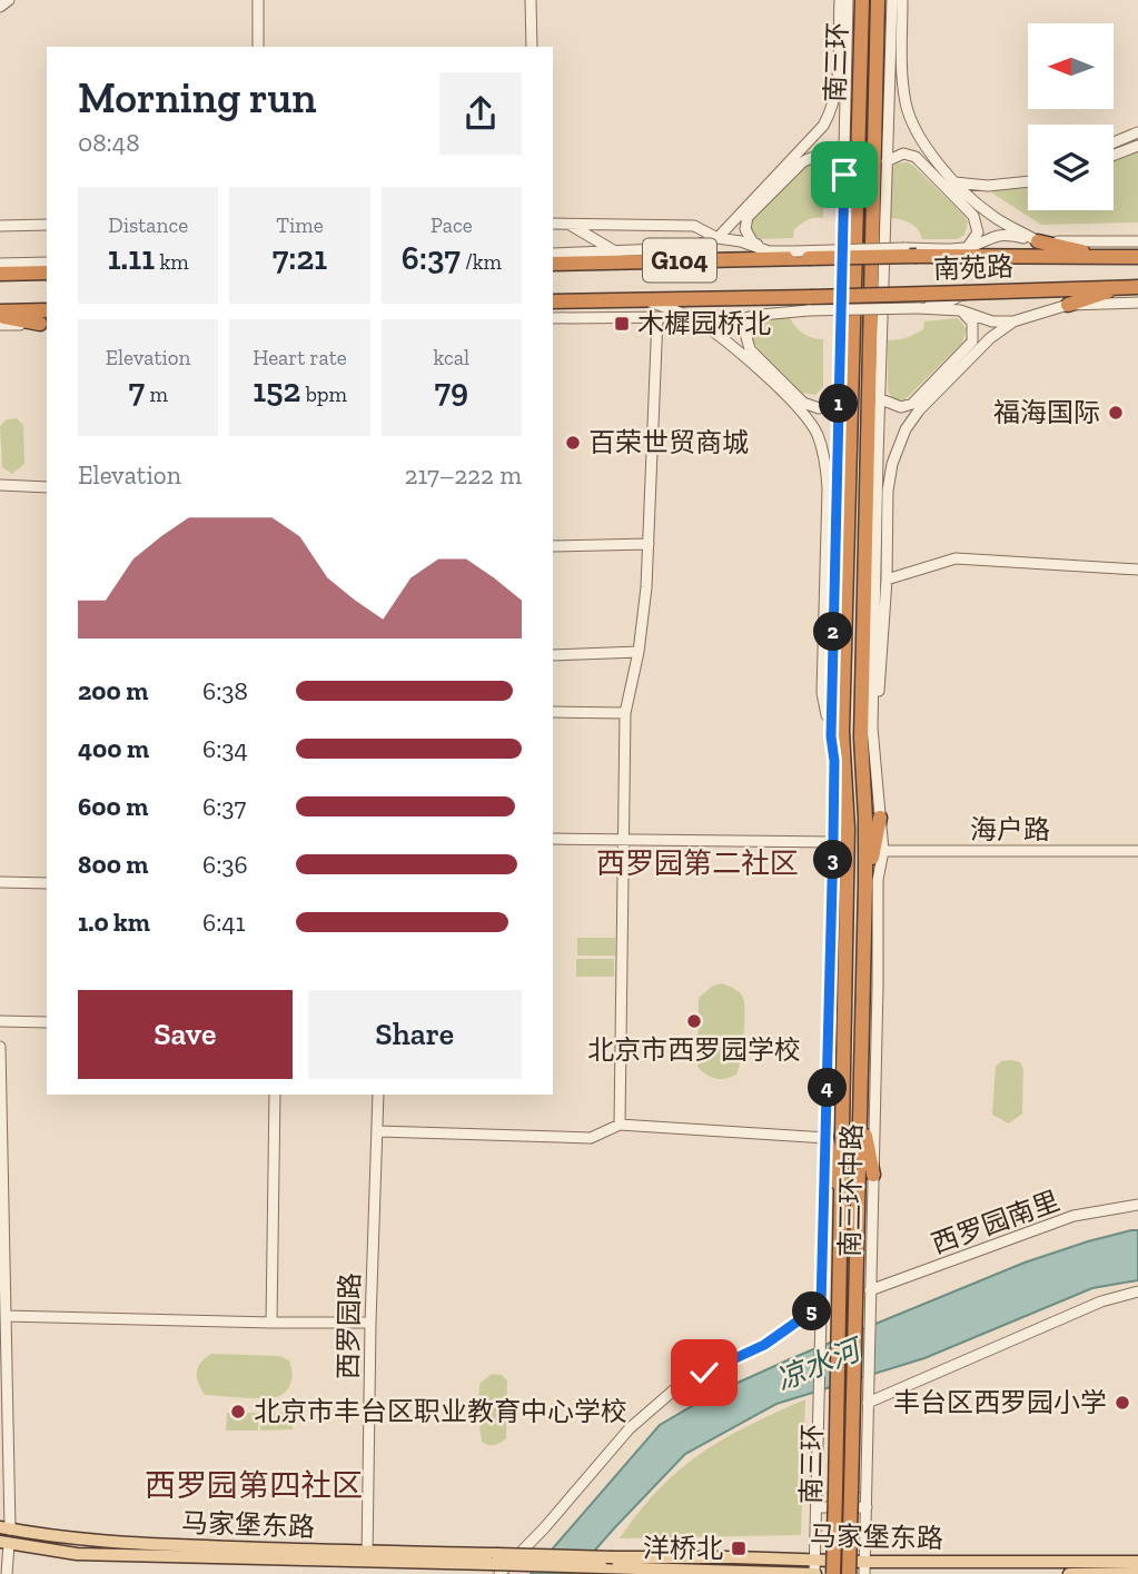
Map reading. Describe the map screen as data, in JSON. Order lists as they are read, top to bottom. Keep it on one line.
{"streets":{"highway":["南三环","G104","南苑路"],"main road":["马家堡东路"],"street":["海户路","南三环中路","西罗园南里","西罗园路"]},"crossings":[["南三环","南三环中路"],["G104","南苑路"],["海户路","南三环中路"],["南三环中路","西罗园南里"],["南三环中路","马家堡东路"],["西罗园路","马家堡东路"]],"districts":["西罗园第二社区","西罗园第四社区"],"water":["凉水河"],"places":{"transit":["木樨园桥北","洋桥北"],"other":["福海国际","百荣世贸商城","北京市西罗园学校","丰台区西罗园小学","北京市丰台区职业教育中心学校"]},"north":"left","page":{"heading":["Morning run","08:48"],"stats":[["Distance","1.11 km"],["Time","7:21"],["Pace","6:37 /km"],["Elevation","7 m"],["Heart rate","152 bpm"],["kcal","79"]],"pins":["1","2","3","4","5"],"chart":["Elevation","217–222 m"],"list":[{"name":"200 m","note":"6:38"},{"name":"400 m","note":"6:34"},{"name":"600 m","note":"6:37"},{"name":"800 m","note":"6:36"},{"name":"1.0 km","note":"6:41"}],"buttons":["Save","Share"]}}
